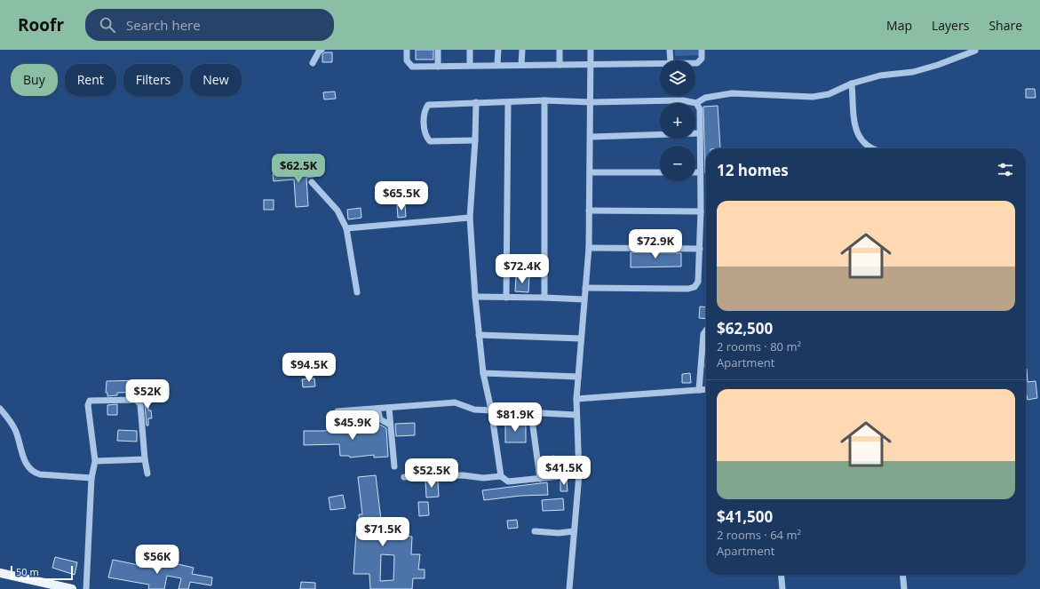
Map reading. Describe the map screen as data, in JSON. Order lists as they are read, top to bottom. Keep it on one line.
{"scale_bar":"50 m","page":{"header":"Roofr","search":"Search here","nav":["Map","Layers","Share"],"map_buttons":["+","−"],"chip":["Buy","Rent","Filters","New"],"heading":"12 homes","price":["$62.5K","$65.5K","$72.9K","$72.4K","$94.5K","$52K","$81.9K","$45.9K","$41.5K","$52.5K","$71.5K","$56K"],"list":[{"name":"$62,500","note":"2 rooms · 80 m² · Apartment"},{"name":"$41,500","note":"2 rooms · 64 m² · Apartment"}],"scale":"50 m"}}
